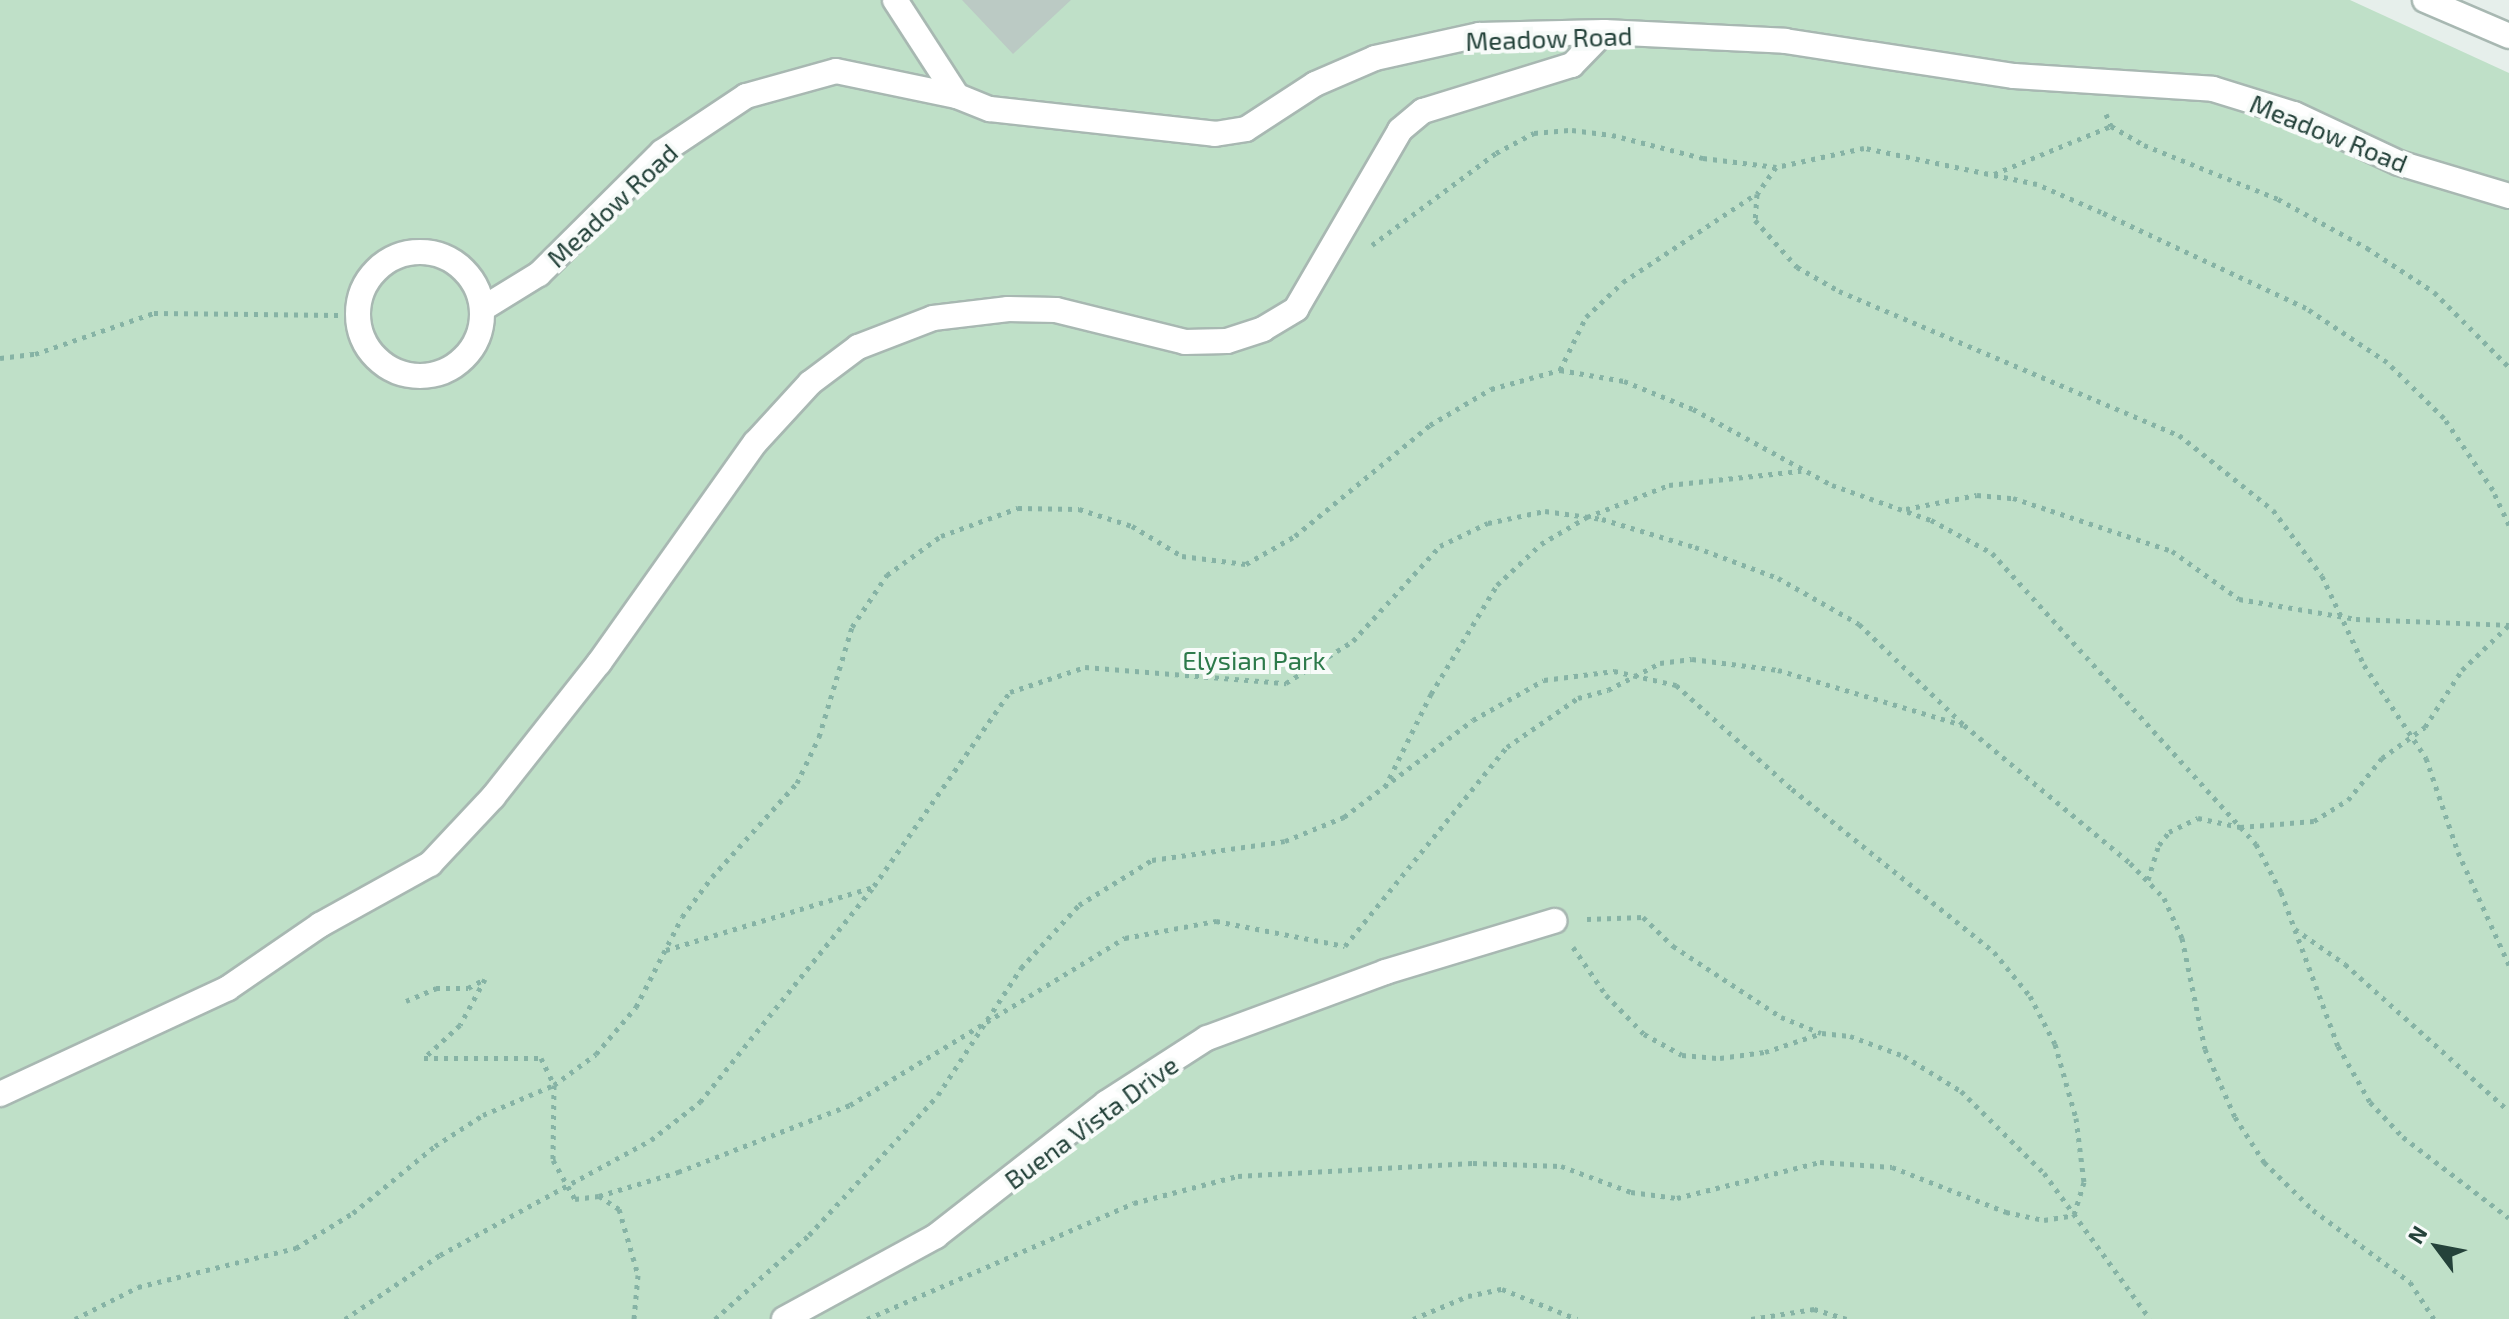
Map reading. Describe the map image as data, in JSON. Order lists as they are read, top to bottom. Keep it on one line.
{"streets":{"street":["Meadow Road","Buena Vista Drive"]},"parks":["Elysian Park"],"north":"top left"}
